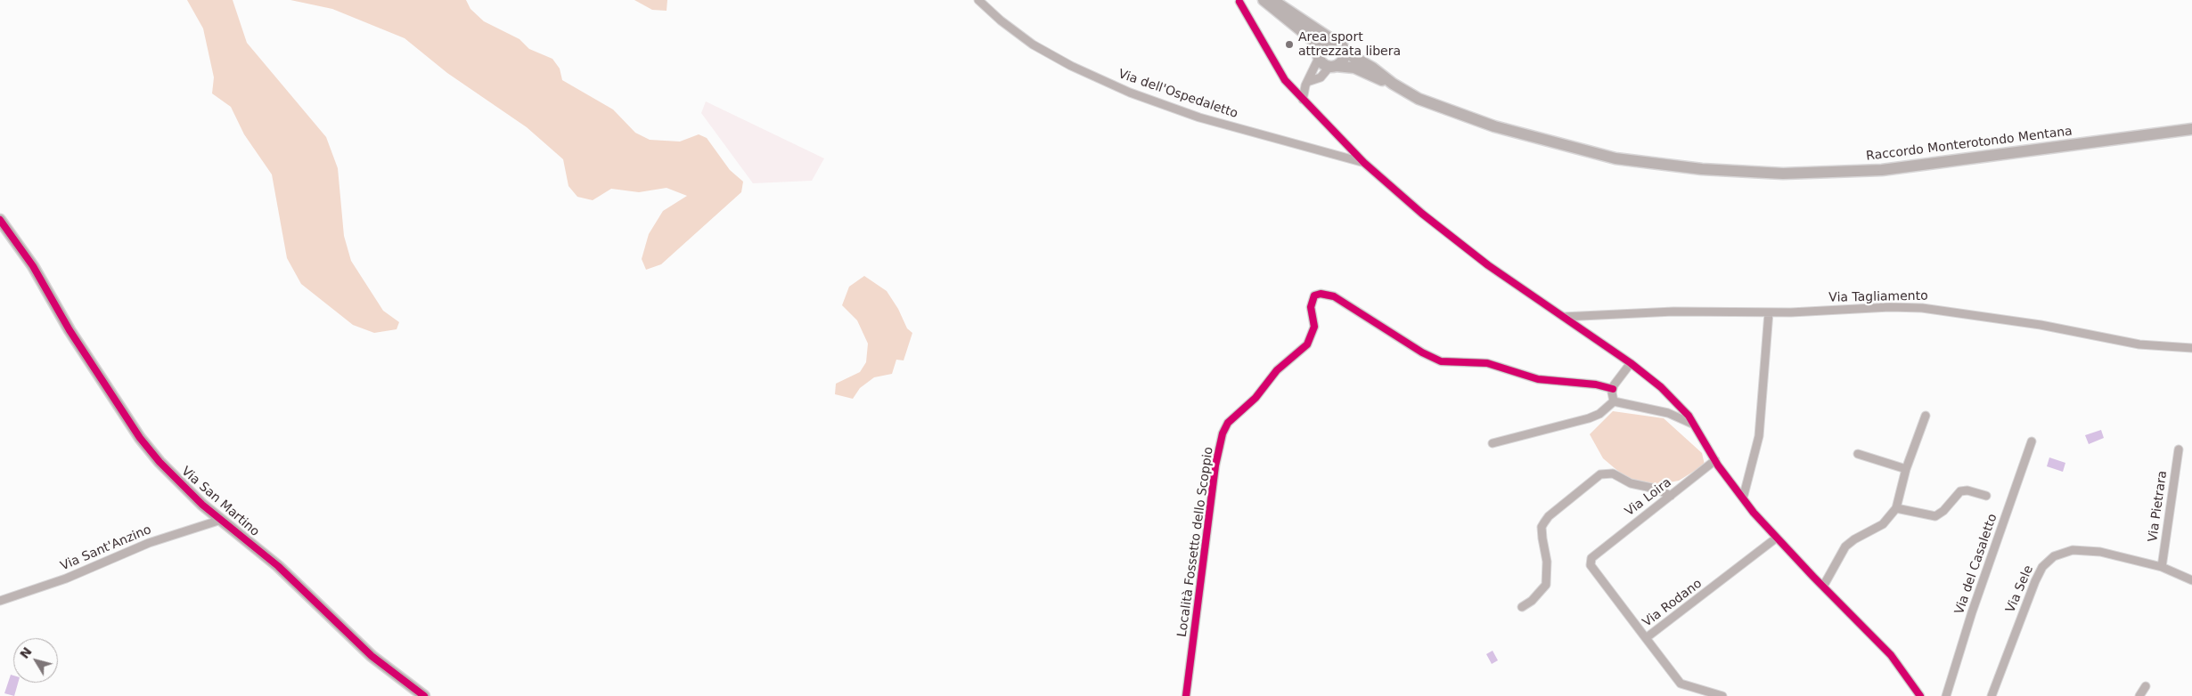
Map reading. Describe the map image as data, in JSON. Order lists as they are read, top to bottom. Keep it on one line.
{"streets":{"main road":["Raccordo Monterotondo Mentana","Via San Martino"],"street":["Via dell'Ospedaletto","Via Tagliamento","Via Loira","Via Pietrara","Località Fossetto dello Scoppio","Via Sant'Anzino","Via del Casaletto","Via Sele","Via Rodano"]},"crossings":[["Via Loira","Via Rodano"],["Via San Martino","Via Sant'Anzino"],["Via Pietrara","Via Sele"]],"places":["Area sport attrezzata libera"],"north":"top left"}
